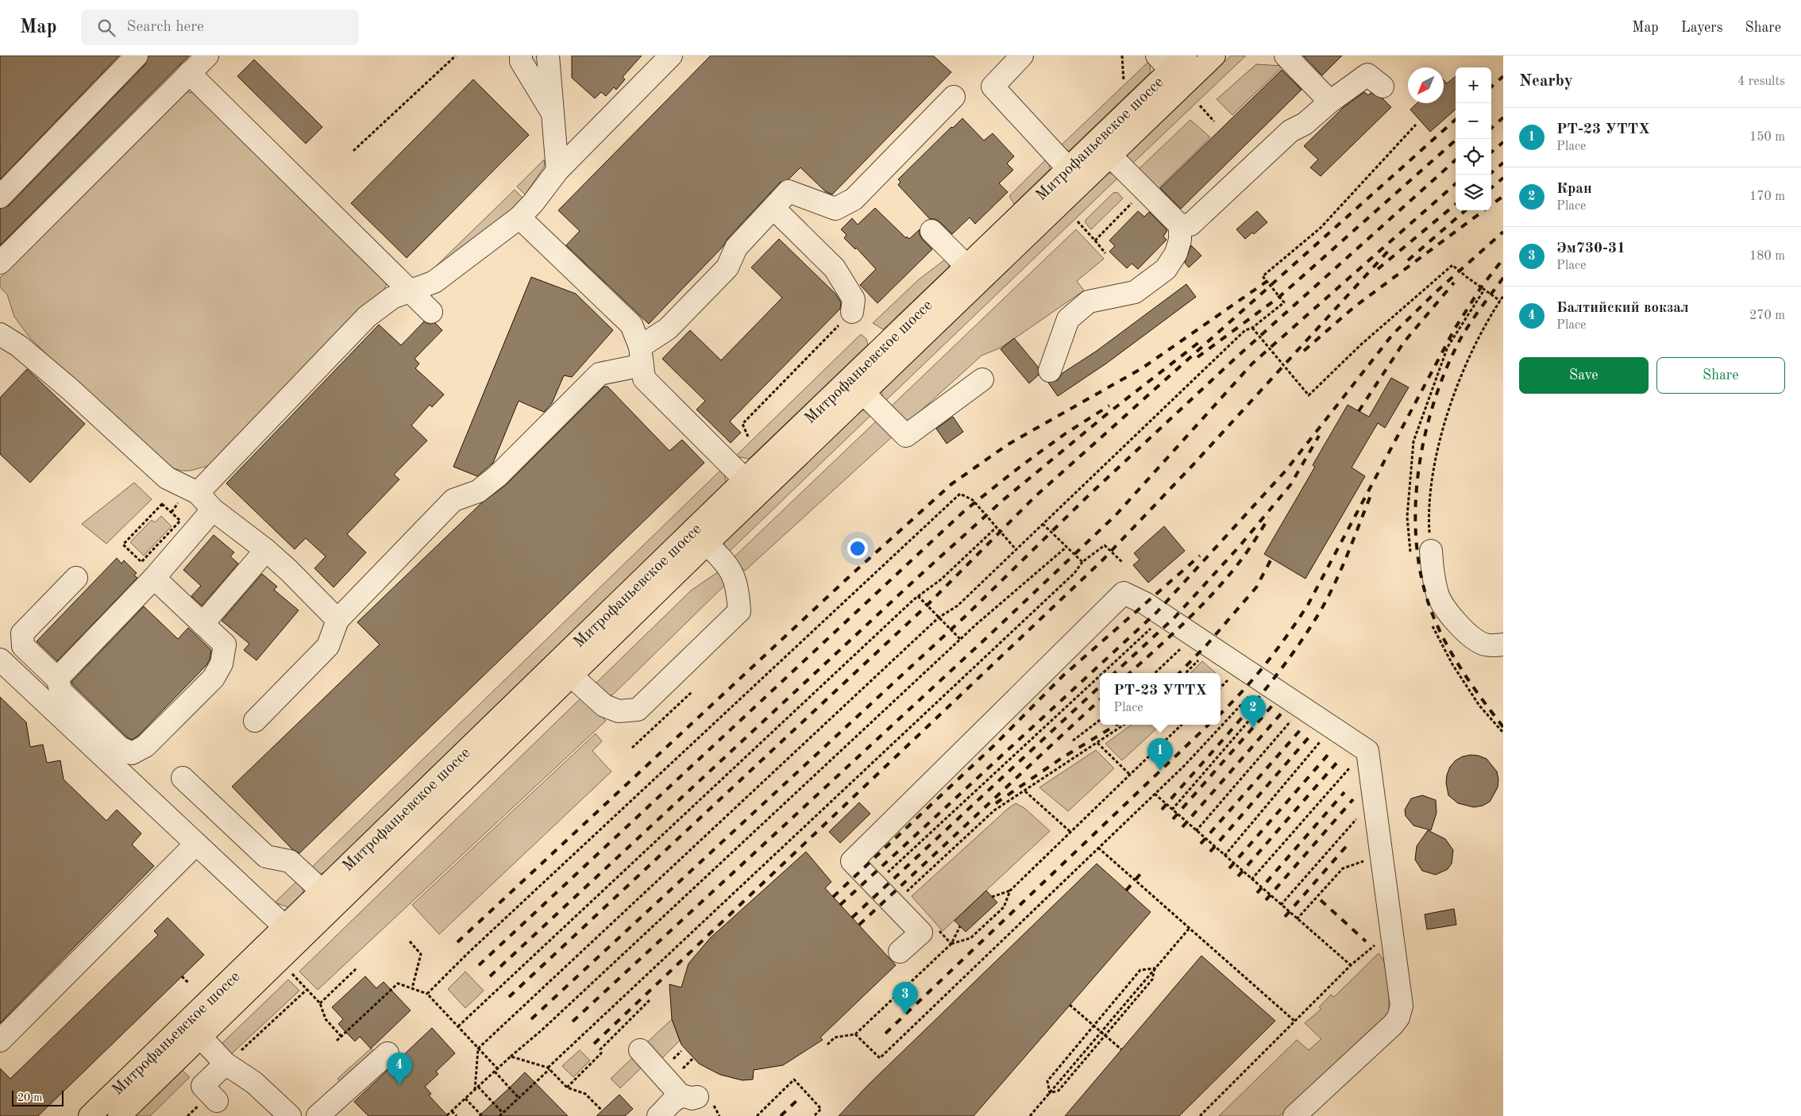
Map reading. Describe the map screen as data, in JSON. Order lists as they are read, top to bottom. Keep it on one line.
{"streets":{"main road":["Митрофаньевское шоссе"]},"scale_bar":"20 m","north":"bottom left","page":{"header":"Map","search":"Search here","nav":["Map","Layers","Share"],"heading":["Nearby","4 results"],"map_buttons":["+","−"],"list":[{"mark":"1","name":"РТ-23 УТТХ","note":"Place","value":"150 m"},{"mark":"2","name":"Кран","note":"Place","value":"170 m"},{"mark":"3","name":"Эм730-31","note":"Place","value":"180 m"},{"mark":"4","name":"Балтийский вокзал","note":"Place","value":"270 m"}],"buttons":["Save","Share"],"popup":["РТ-23 УТТХ","Place"],"pins":["2","1","3","4"],"scale":"20 m"}}
